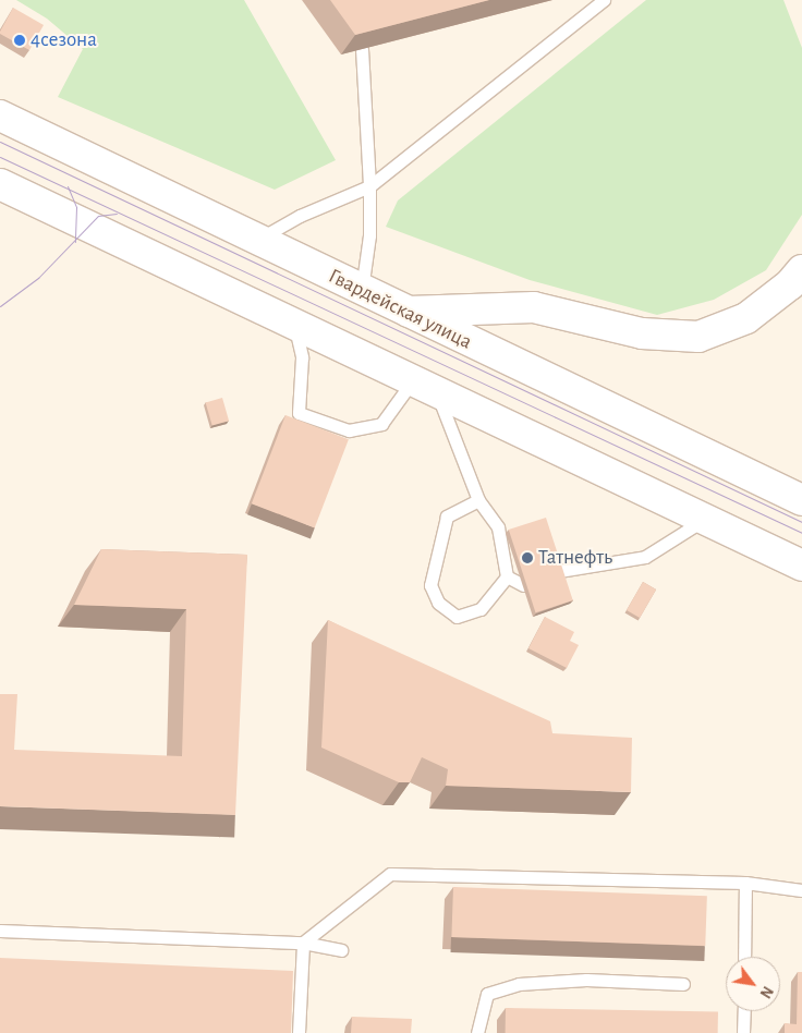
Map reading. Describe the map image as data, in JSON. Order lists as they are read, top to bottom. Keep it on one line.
{"streets":{"main road":["Гвардейская улица"]},"places":["4сезона","Татнефть"],"north":"bottom right"}
